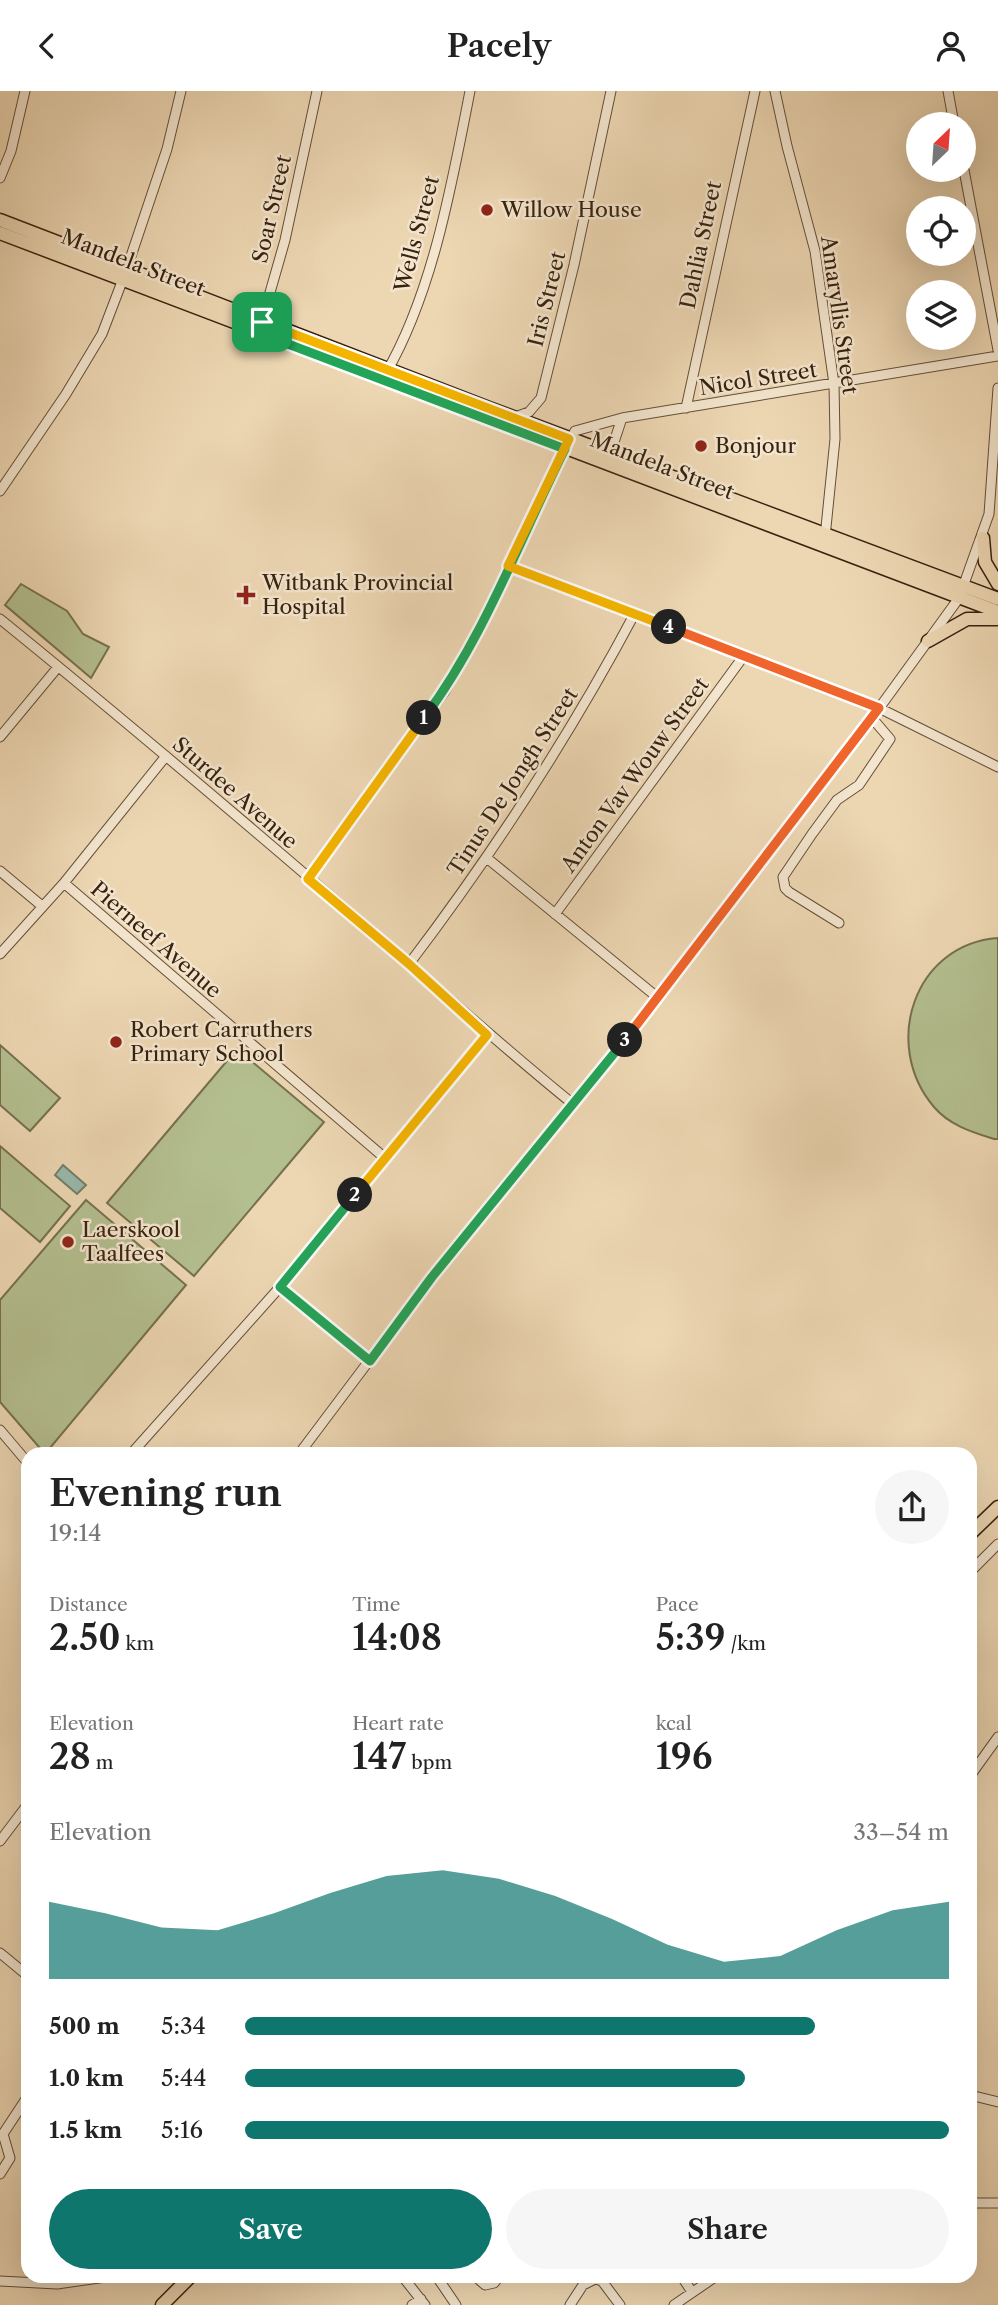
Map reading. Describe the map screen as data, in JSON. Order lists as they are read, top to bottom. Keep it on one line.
{"streets":{"main road":["Mandela Street"],"street":["Soar Street","Wells Street","Dahlia Street","Iris Street","Amaryllis Street","Nicol Street","Anton Vav Wouw Street","Tinus De Jongh Street","Sturdee Avenue","Pierneef Avenue"]},"crossings":[["Soar Street","Mandela Street"],["Wells Street","Mandela Street"],["Dahlia Street","Nicol Street"],["Mandela Street","Iris Street"],["Mandela Street","Amaryllis Street"],["Mandela Street","Nicol Street"],["Amaryllis Street","Nicol Street"],["Tinus De Jongh Street","Sturdee Avenue"]],"places":{"other":["Willow House","Bonjour","Robert Carruthers Primary School","Laerskool Taalfees"],"health":["Witbank Provincial Hospital"]},"north":"top right","page":{"header":"Pacely","pins":["4","1","3","2"],"heading":["Evening run","19:14"],"stats":[["Distance","2.50 km"],["Time","14:08"],["Pace","5:39 /km"],["Elevation","28 m"],["Heart rate","147 bpm"],["kcal","196"]],"chart":["Elevation","33–54 m"],"list":[{"name":"500 m","note":"5:34"},{"name":"1.0 km","note":"5:44"},{"name":"1.5 km","note":"5:16"}],"buttons":["Save","Share"]}}
